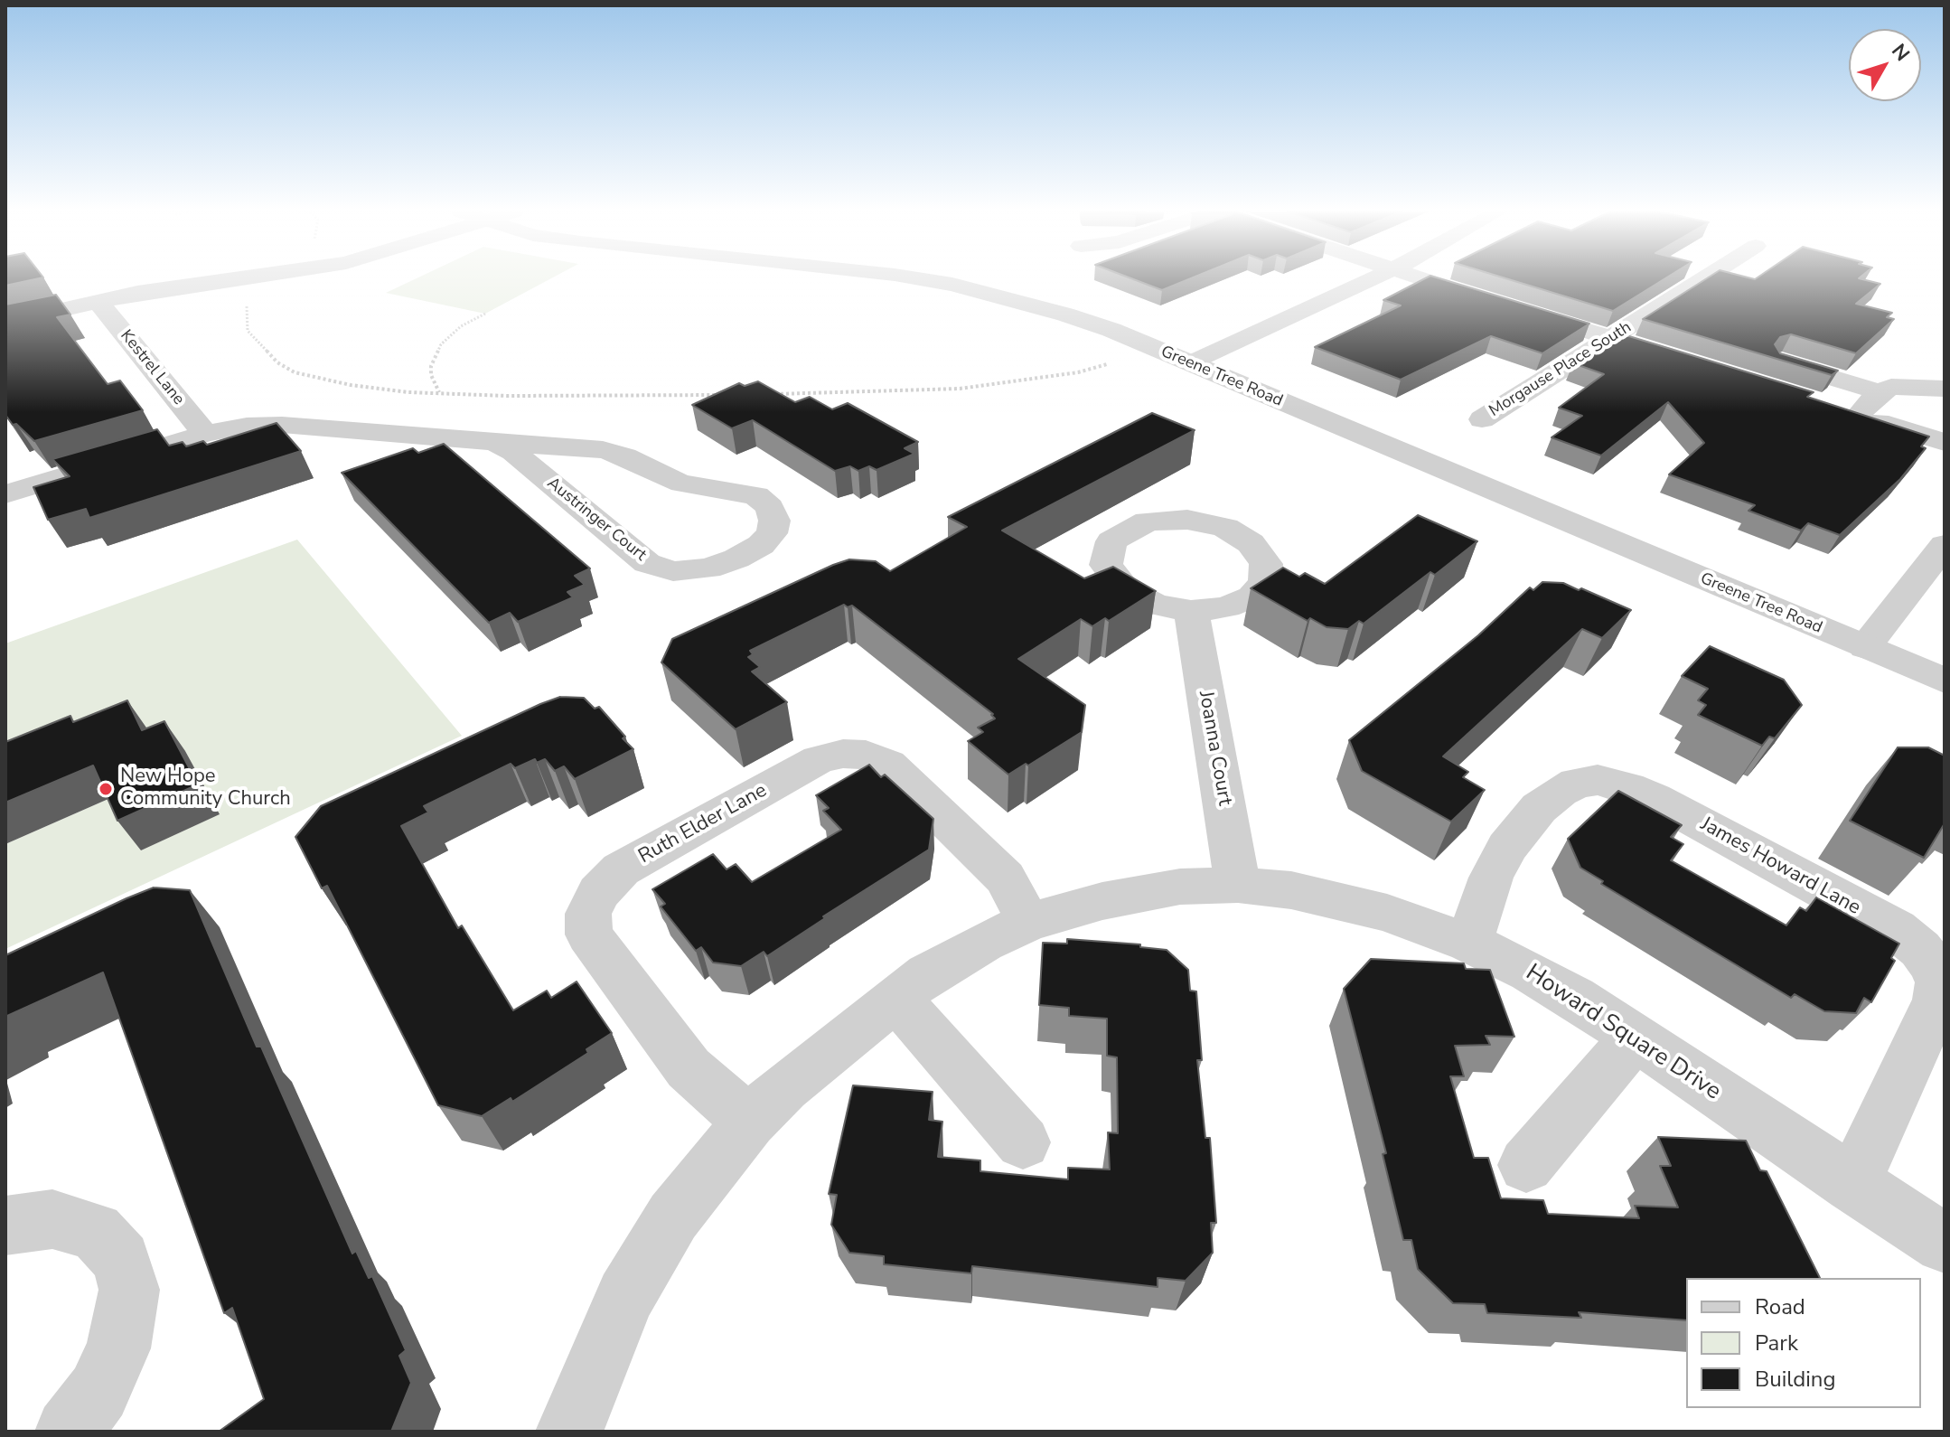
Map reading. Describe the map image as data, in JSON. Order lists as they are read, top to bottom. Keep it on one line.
{"streets":{"street":["Kestrel Lane","Morgause Place South","Greene Tree Road","Austringer Court","Joanna Court","Ruth Elder Lane","James Howard Lane","Howard Square Drive"]},"crossings":[["Kestrel Lane","Austringer Court"],["Joanna Court","Howard Square Drive"],["Ruth Elder Lane","Howard Square Drive"],["James Howard Lane","Howard Square Drive"]],"places":["New Hope Community Church"],"legend":["Road","Park","Building"],"north":"top right"}
